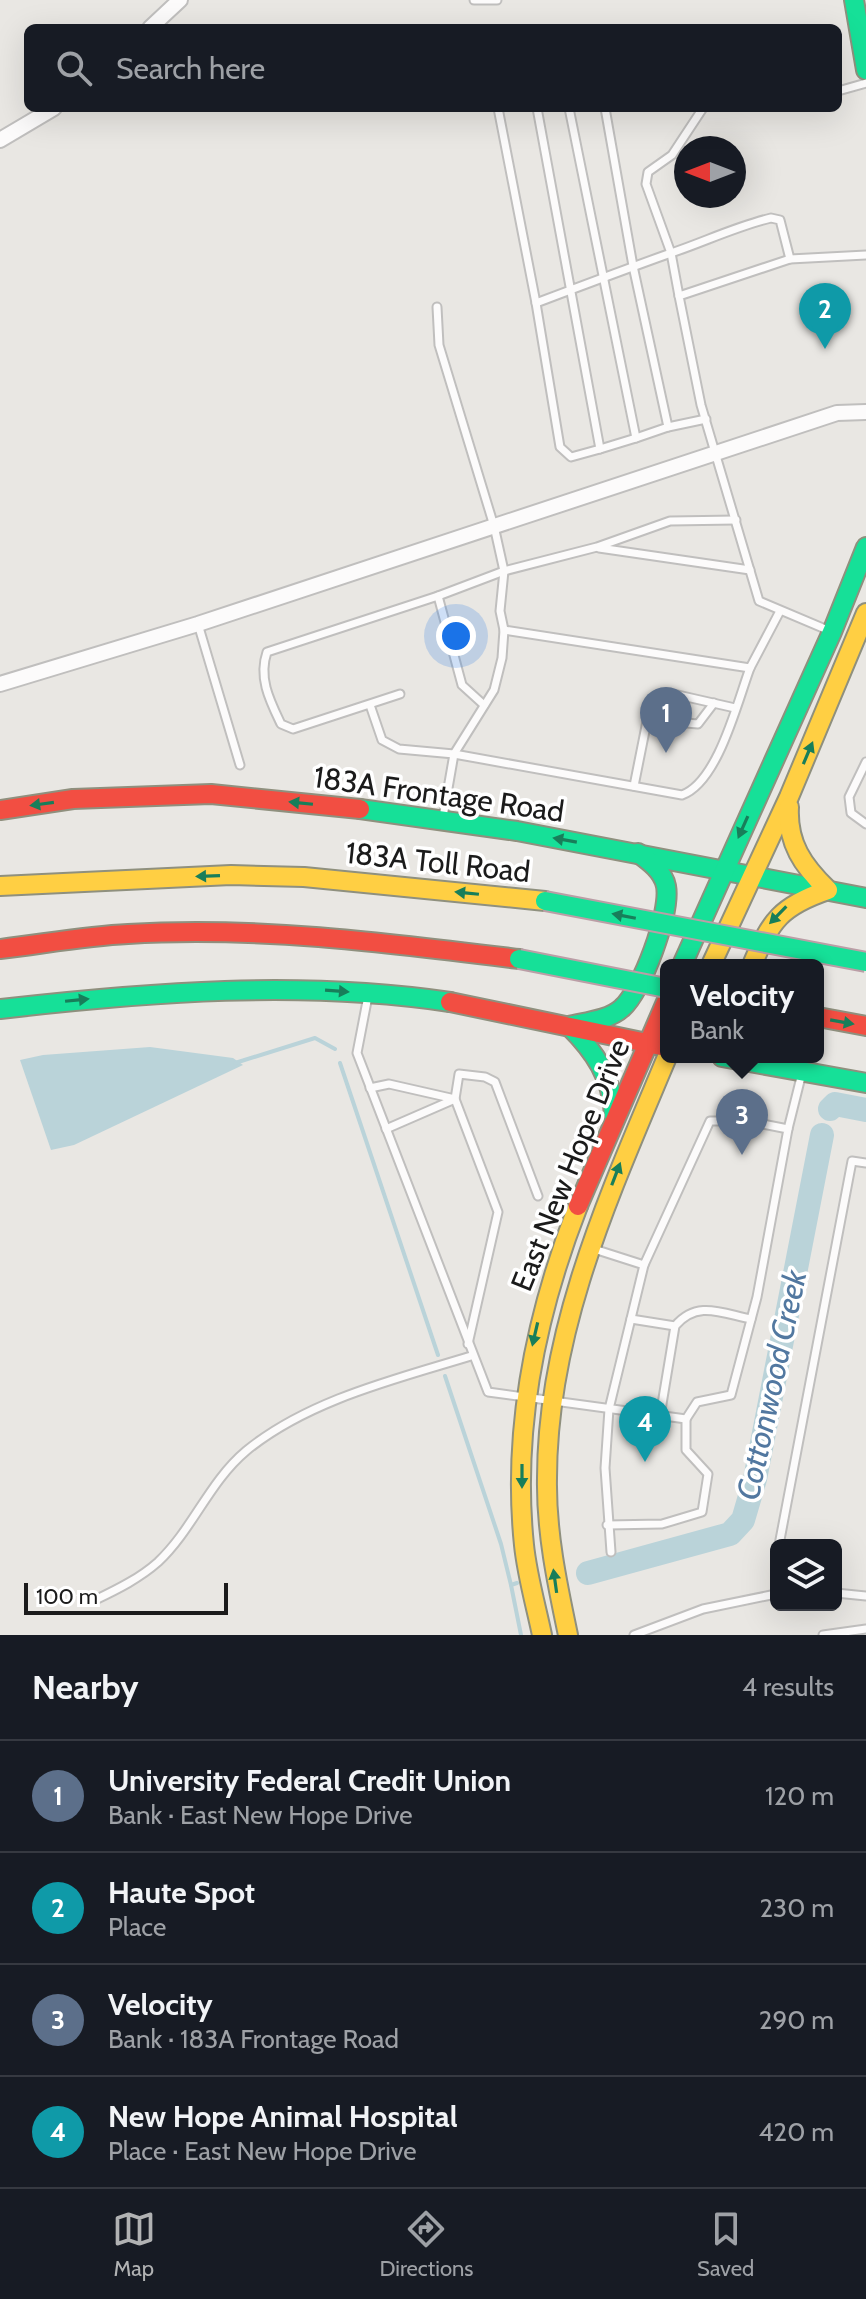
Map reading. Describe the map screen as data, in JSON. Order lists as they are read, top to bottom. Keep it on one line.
{"streets":{"main road":["183A Frontage Road","183A Toll Road","East New Hope Drive"]},"water":["Cottonwood Creek"],"scale_bar":"100 m","north":"left","page":{"search":"Search here","pins":["2","1","3","4"],"popup":["Velocity","Bank"],"scale":"100 m","heading":["Nearby","4 results"],"list":[{"mark":"1","name":"University Federal Credit Union","note":"Bank · East New Hope Drive","value":"120 m"},{"mark":"2","name":"Haute Spot","note":"Place","value":"230 m"},{"mark":"3","name":"Velocity","note":"Bank · 183A Frontage Road","value":"290 m"},{"mark":"4","name":"New Hope Animal Hospital","note":"Place · East New Hope Drive","value":"420 m"}],"nav":["Map","Directions","Saved"]}}
